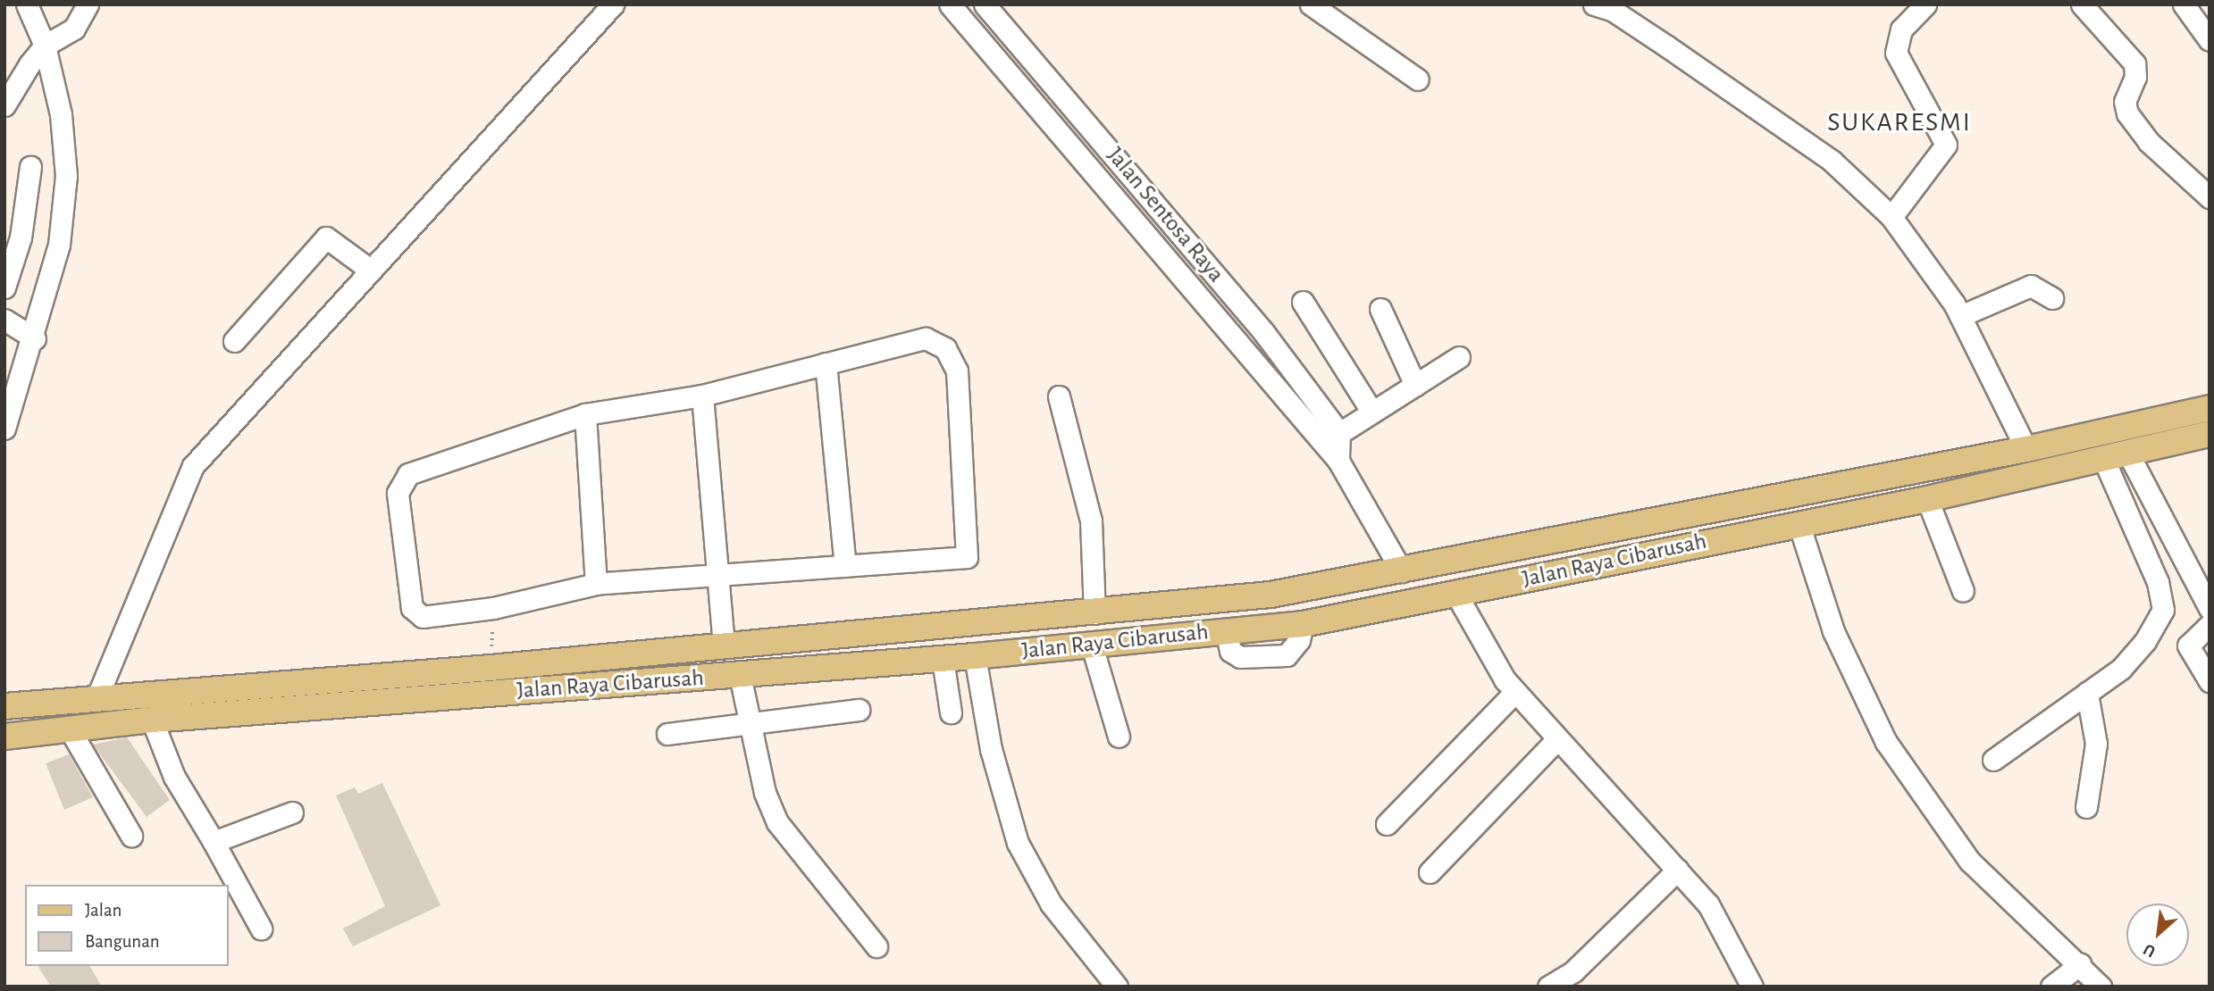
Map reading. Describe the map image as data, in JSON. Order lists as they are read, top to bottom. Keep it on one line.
{"streets":{"main road":["Jalan Raya Cibarusah"],"street":["Jalan Sentosa Raya"]},"crossings":[["Jalan Sentosa Raya","Jalan Raya Cibarusah"]],"districts":["SUKARESMI"],"legend":["Jalan","Bangunan"],"north":"bottom left"}
